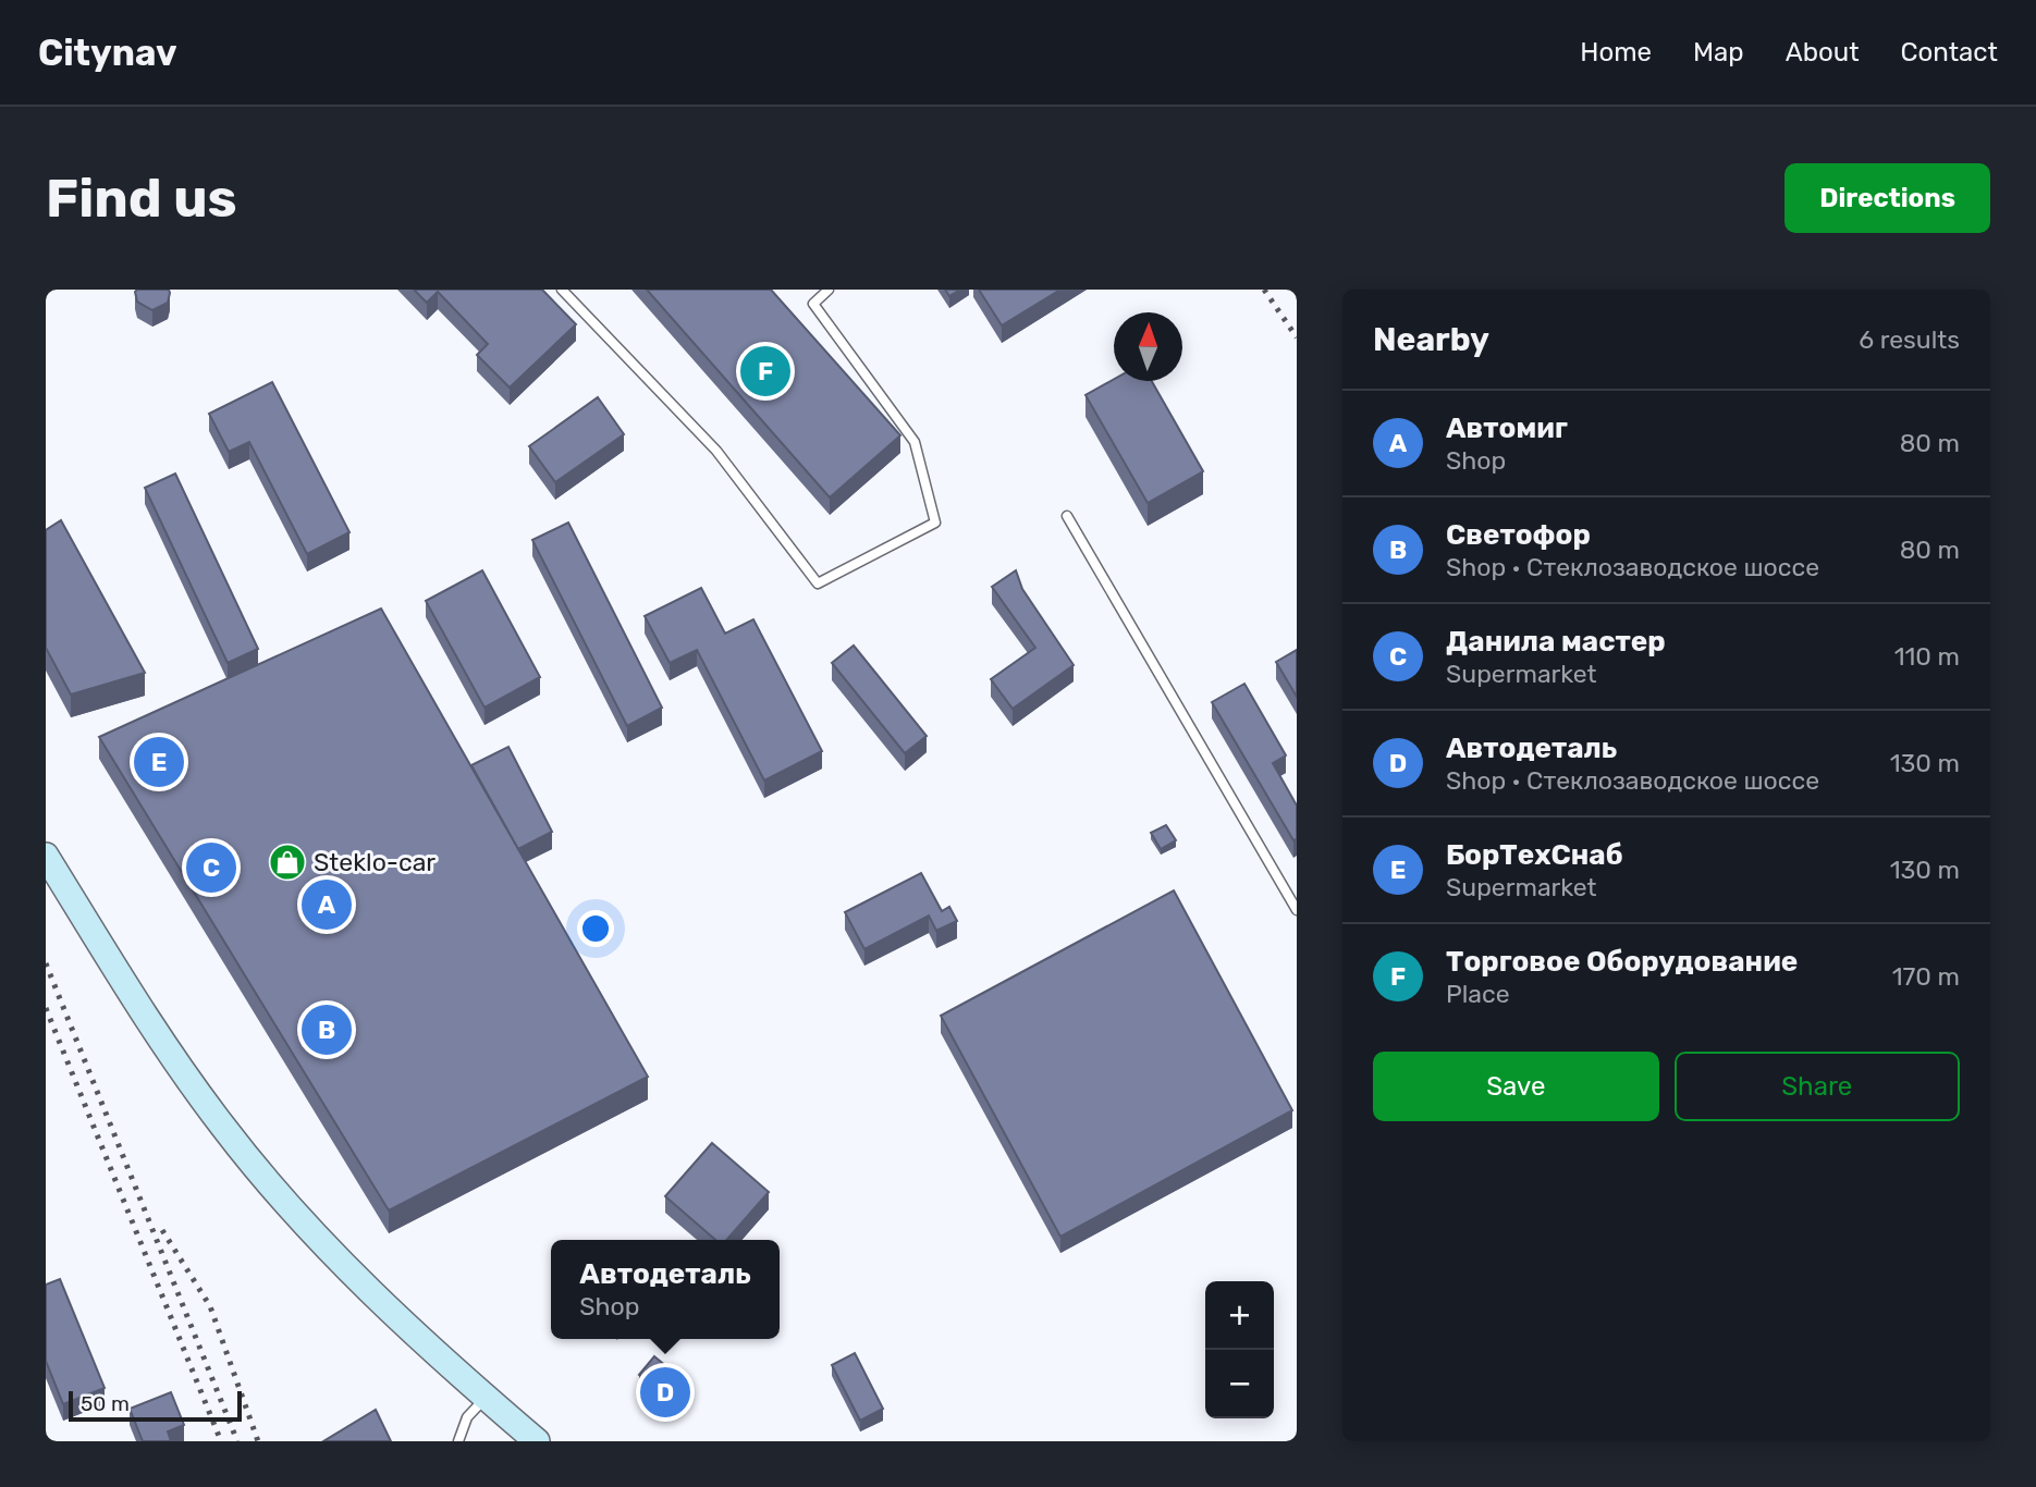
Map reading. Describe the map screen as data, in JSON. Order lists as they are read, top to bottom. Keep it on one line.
{"places":{"shop":["Steklo-car"]},"scale_bar":"50 m","north":"top","page":{"header":"Citynav","nav":["Home","Map","About","Contact"],"buttons":["Directions",["Save","Share"]],"title":"Find us","heading":["Nearby","6 results"],"pins":["F","E","C","A","B","D"],"list":[{"mark":"A","name":"Автомиг","note":"Shop","value":"80 m"},{"mark":"B","name":"Светофор","note":"Shop · Стеклозаводское шоссе","value":"80 m"},{"mark":"C","name":"Данила мастер","note":"Supermarket","value":"110 m"},{"mark":"D","name":"Автодеталь","note":"Shop · Стеклозаводское шоссе","value":"130 m"},{"mark":"E","name":"БорТехСнаб","note":"Supermarket","value":"130 m"},{"mark":"F","name":"Торговое Оборудование","note":"Place","value":"170 m"}],"popup":["Автодеталь","Shop"],"map_buttons":["+","−"],"scale":"50 m"}}
